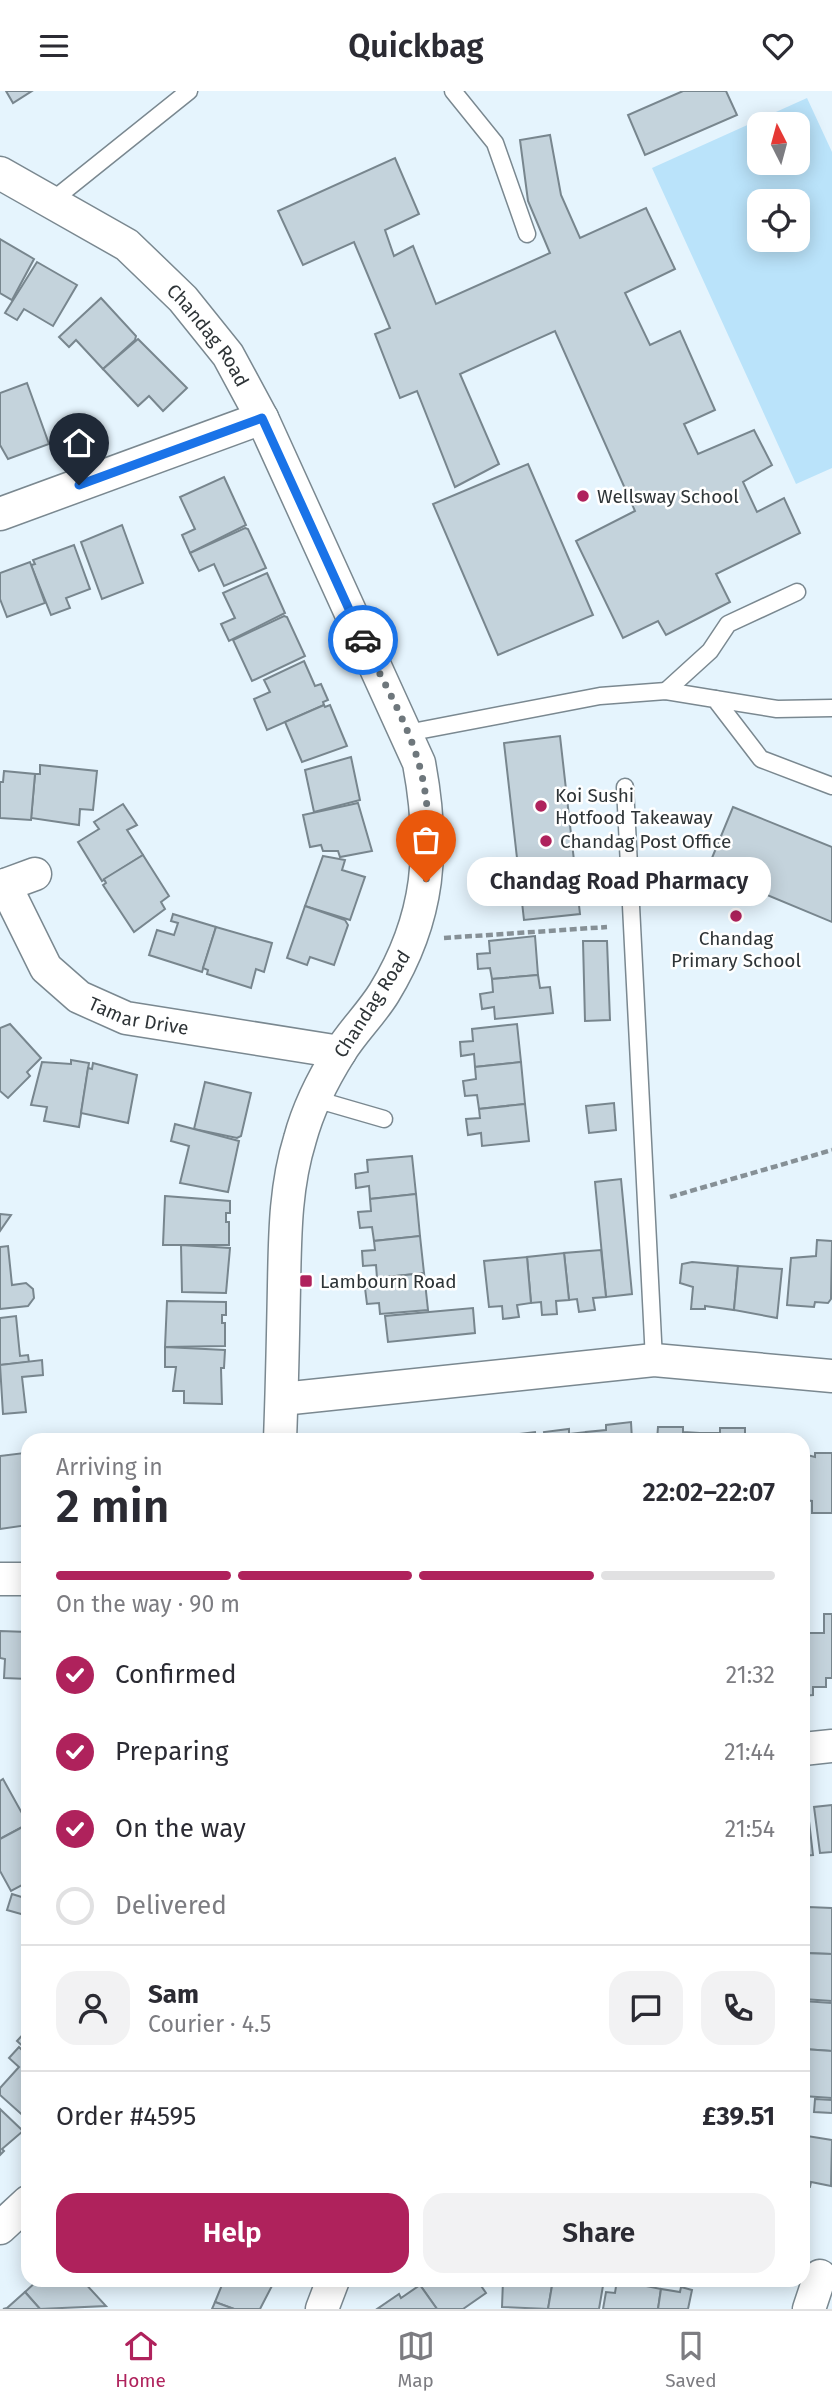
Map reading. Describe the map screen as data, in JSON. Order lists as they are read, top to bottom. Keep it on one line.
{"streets":{"street":["Chandag Road","Tamar Drive"]},"crossings":[["Chandag Road","Tamar Drive"]],"places":{"other":["Wellsway School","Koi Sushi Hotfood Takeaway","Chandag Post Office","Chandag Road Pharmacy","Chandag Primary School"],"transit":["Lambourn Road"]},"north":"top","page":{"header":"Quickbag","bubble":"Chandag Road Pharmacy","heading":["2 min","Arriving in","22:02–22:07"],"panel":["Sam","Courier · 4.5","Order #4595","£39.51"],"bar":"On the way · 90 m","list":[["Confirmed","21:32"],["Preparing","21:44"],["On the way","21:54"],"Delivered"],"buttons":["Help","Share"],"tabs":["Home","Map","Saved"]}}
